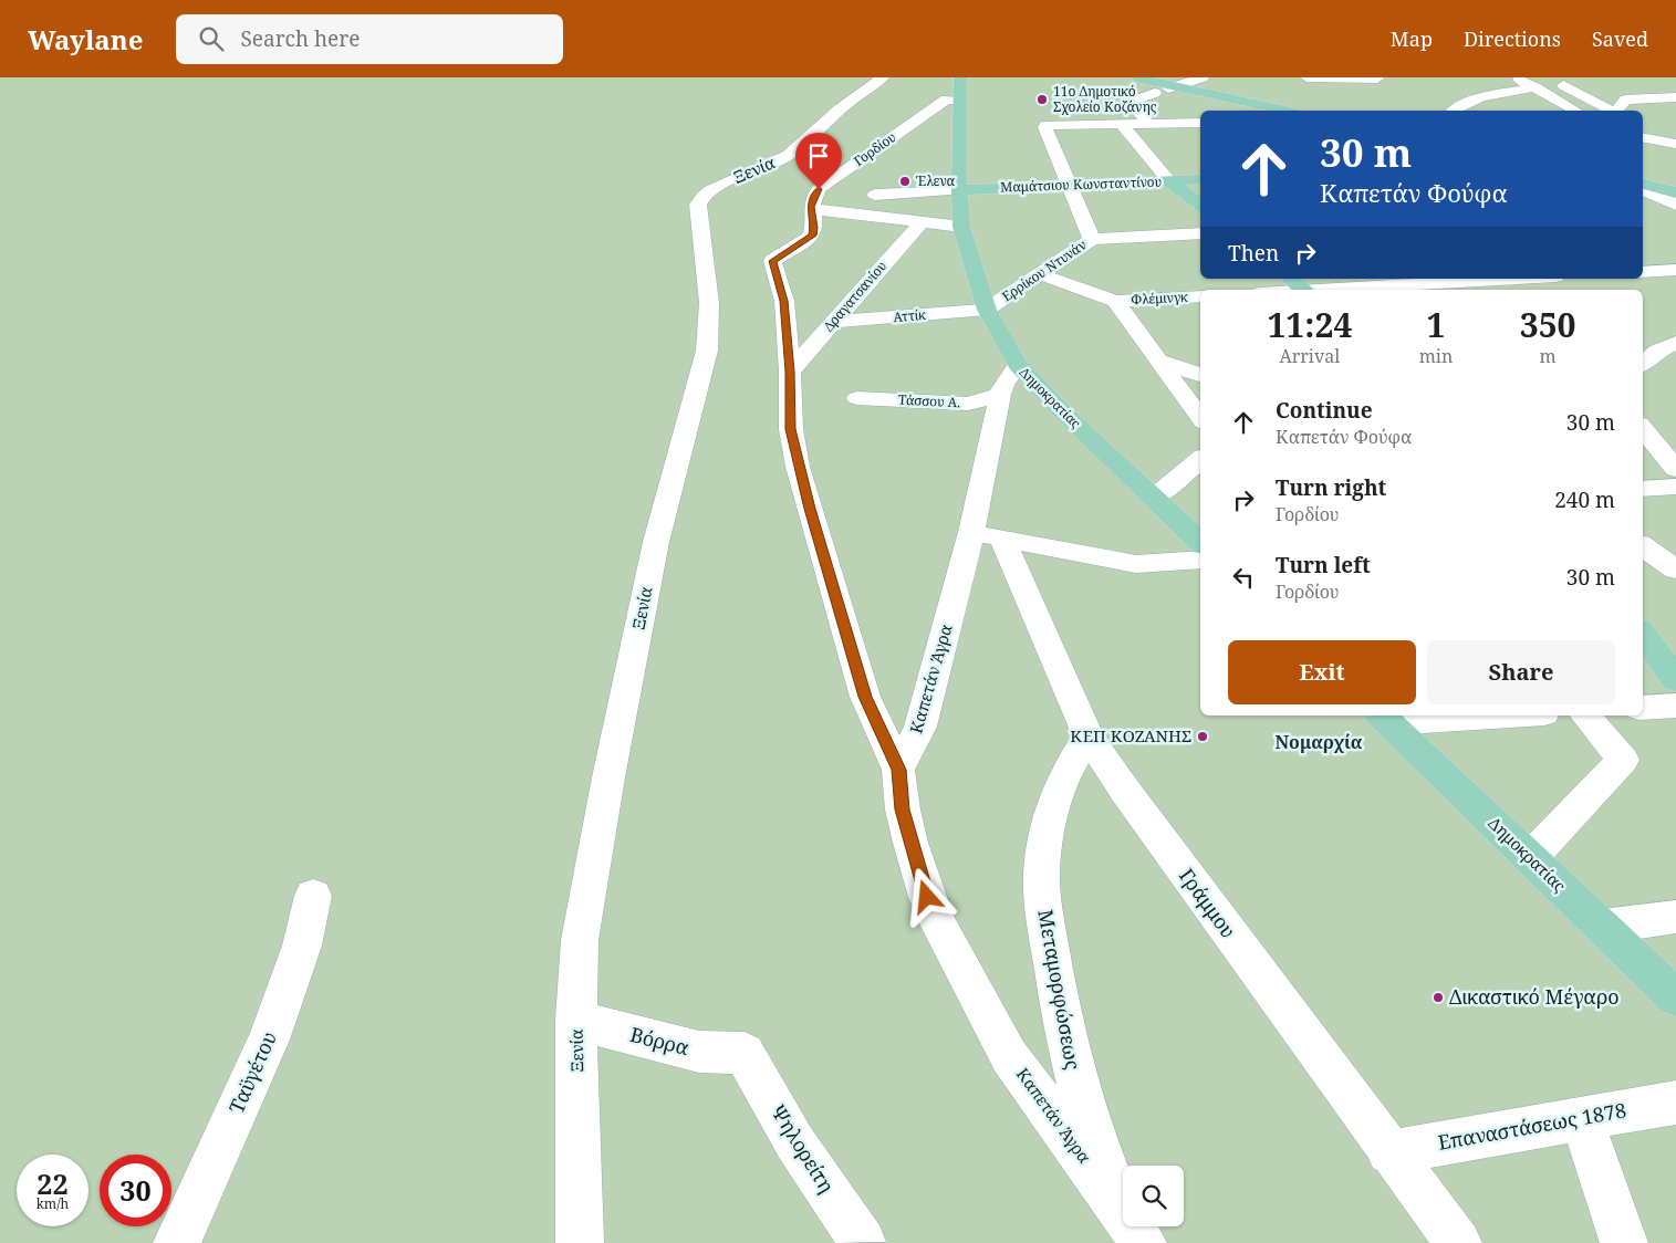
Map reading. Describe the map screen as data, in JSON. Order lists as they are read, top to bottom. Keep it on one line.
{"streets":{"main road":["Μαμάτσιου Κωνσταντίνου","Δημοκρατίας"],"street":["Γορδίου","Ξενία","Ερρίκου Ντυνάν","Δραγατσανίου","Φλέμινγκ","Αττίκ","Τάσσου Α.","Καπετάν Άγρα","Γράμμου","Μεταμορφώσεως","Βόρρα","Ταϋγέτου","Επαναστάσεως 1878","Ψηλορείτη"]},"crossings":[["Γορδίου","Δραγατσανίου"],["Γορδίου","Δημοκρατίας"],["Ξενία","Βόρρα"],["Μαμάτσιου Κωνσταντίνου","Δημοκρατίας"],["Ερρίκου Ντυνάν","Αττίκ"],["Ερρίκου Ντυνάν","Δημοκρατίας"],["Δραγατσανίου","Αττίκ"],["Αττίκ","Δημοκρατίας"],["Δημοκρατίας","Καπετάν Άγρα"],["Τάσσου Α.","Καπετάν Άγρα"],["Καπετάν Άγρα","Μεταμορφώσεως"],["Γράμμου","Μεταμορφώσεως"],["Γράμμου","Επαναστάσεως 1878"],["Βόρρα","Ψηλορείτη"]],"districts":["Νομαρχία"],"places":["11ο Δημοτικό Σχολείο Κοζάνης","Έλενα","ΚΕΠ ΚΟΖΑΝΗΣ","Δικαστικό Μέγαρο"],"page":{"header":"Waylane","search":"Search here","nav":["Map","Directions","Saved"],"turn":["30 m","Καπετάν Φούφα"],"then":"Then","eta":["11:24","Arrival","1","min","350","m"],"list":[{"name":"Continue","note":"Καπετάν Φούφα","value":"30 m"},{"name":"Turn right","note":"Γορδίου","value":"240 m"},{"name":"Turn left","note":"Γορδίου","value":"30 m"}],"buttons":["Exit","Share"],"speed":"22 km/h","limit":"30"}}
